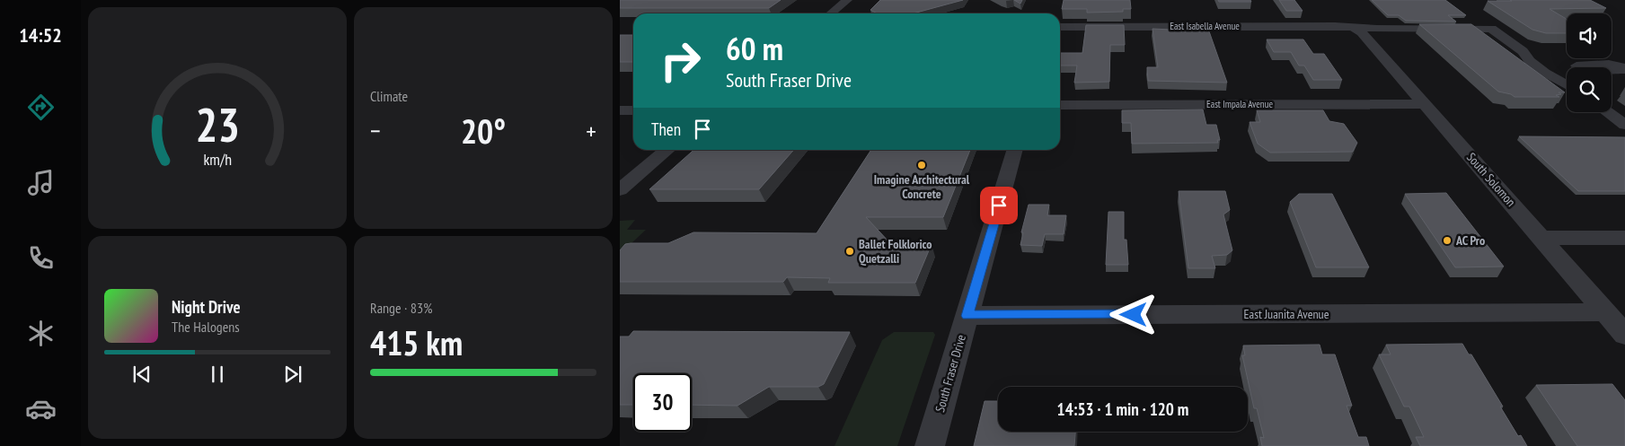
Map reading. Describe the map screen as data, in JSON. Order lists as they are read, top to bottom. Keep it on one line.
{"streets":{"street":["East Isabella Avenue","East Impala Avenue","South Solomon","East Juanita Avenue","South Fraser Drive"]},"crossings":[["East Isabella Avenue","South Solomon"],["East Impala Avenue","South Solomon"],["South Solomon","East Juanita Avenue"],["East Juanita Avenue","South Fraser Drive"]],"places":["Imagine Architectural Concrete","AC Pro","Ballet Folklorico Quetzalli"],"page":{"tabs":"14:52","tile":["Climate",["Range · 83%","415 km"]],"turn":["60 m","South Fraser Drive"],"then":"Then","heat":["−","20°","+"],"song":["Night Drive","The Halogens"],"limit":"30","trip":"14:53 · 1 min · 120 m","gauge":["23","km/h"]}}
